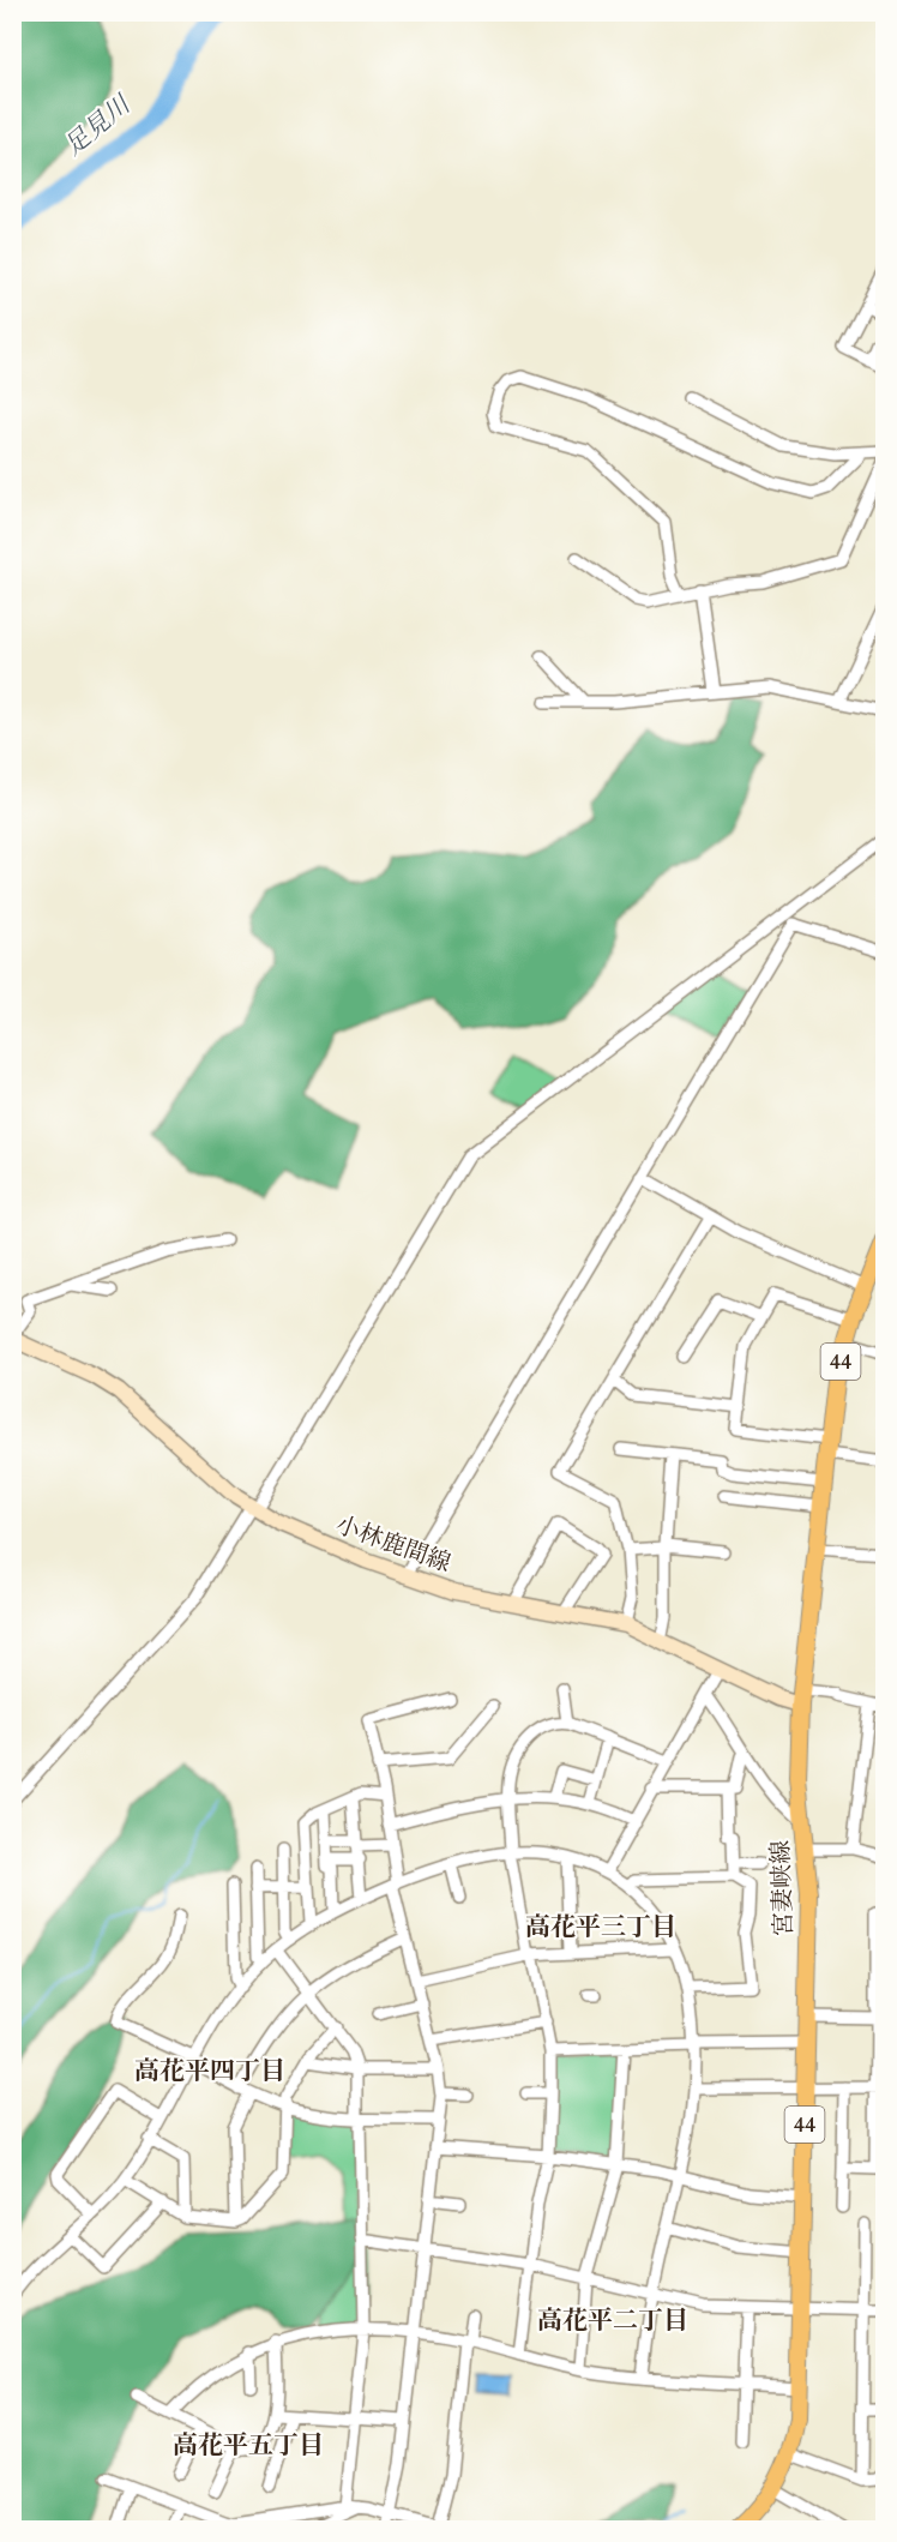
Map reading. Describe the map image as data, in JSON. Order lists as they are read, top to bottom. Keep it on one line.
{"streets":{"main road":["44","小林鹿間線","宮妻峡線"]},"crossings":[["小林鹿間線","宮妻峡線"]],"districts":["高花平三丁目","高花平四丁目","高花平二丁目","高花平五丁目"],"water":["足見川"]}
